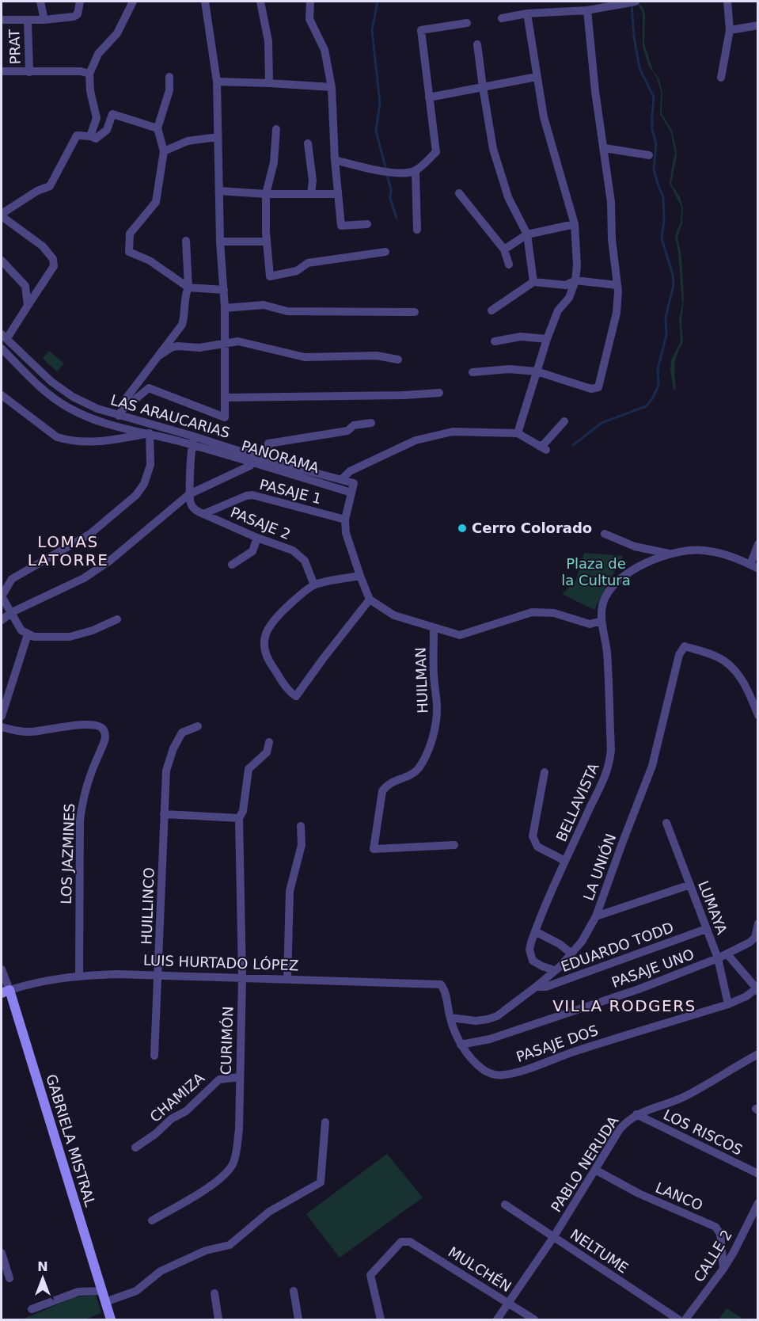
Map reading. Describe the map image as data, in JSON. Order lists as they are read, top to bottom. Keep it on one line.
{"streets":{"street":["PRAT","LAS ARAUCARIAS","PANORAMA","PASAJE 1","PASAJE 2","HUILMAN","BELLAVISTA","LOS JAZMINES","LA UNIÓN","HUILLINCO","LUMAYA","EDUARDO TODD","LUIS HURTADO LÓPEZ","PASAJE UNO","CURIMÓN","PASAJE DOS","CHAMIZA","LOS RISCOS","GABRIELA MISTRAL","PABLO NERUDA","LANCO","NELTUME","CALLE 2","MULCHÉN"]},"crossings":[["LAS ARAUCARIAS","PANORAMA"],["PASAJE 1","PASAJE 2"],["BELLAVISTA","LA UNIÓN"],["LOS JAZMINES","LUIS HURTADO LÓPEZ"],["LA UNIÓN","EDUARDO TODD"],["LA UNIÓN","PASAJE DOS"],["HUILLINCO","LUIS HURTADO LÓPEZ"],["LUMAYA","EDUARDO TODD"],["LUMAYA","PASAJE UNO"],["LUMAYA","PASAJE DOS"],["LUIS HURTADO LÓPEZ","CURIMÓN"],["LUIS HURTADO LÓPEZ","PASAJE DOS"],["LUIS HURTADO LÓPEZ","GABRIELA MISTRAL"],["PASAJE UNO","PASAJE DOS"],["CURIMÓN","CHAMIZA"],["LOS RISCOS","PABLO NERUDA"],["PABLO NERUDA","LANCO"],["PABLO NERUDA","NELTUME"],["PABLO NERUDA","MULCHÉN"],["LANCO","CALLE 2"]],"districts":["LOMAS LATORRE","VILLA RODGERS"],"parks":["Plaza de la Cultura"],"places":["Cerro Colorado"],"north":"top"}
